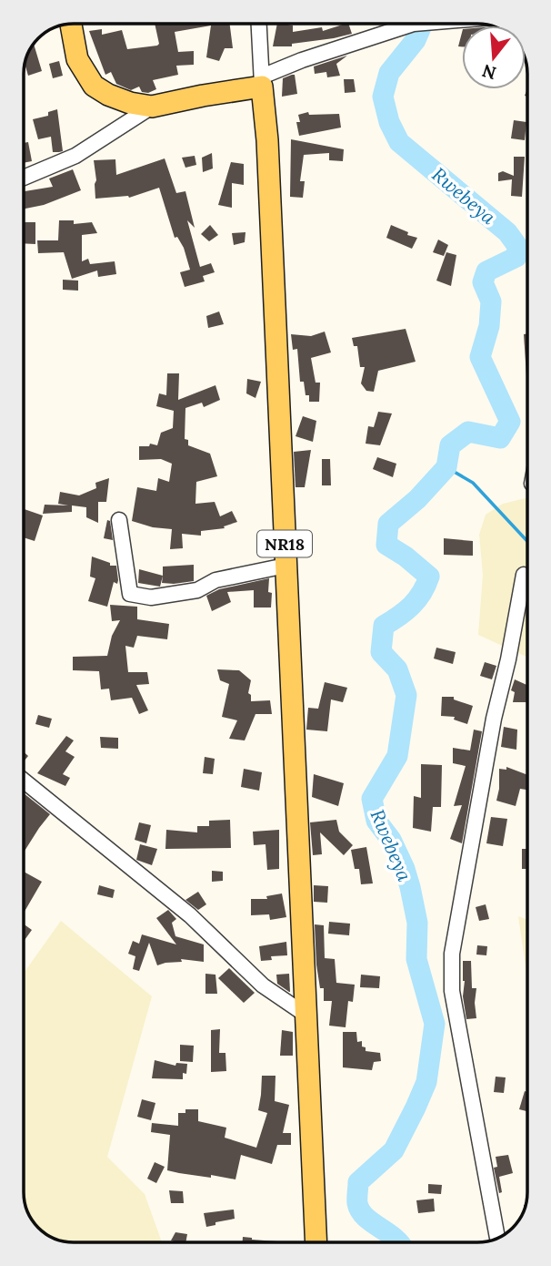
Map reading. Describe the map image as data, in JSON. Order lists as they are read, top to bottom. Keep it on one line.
{"streets":{"main road":["NR18"]},"water":["Rwebeya"],"north":"bottom"}
